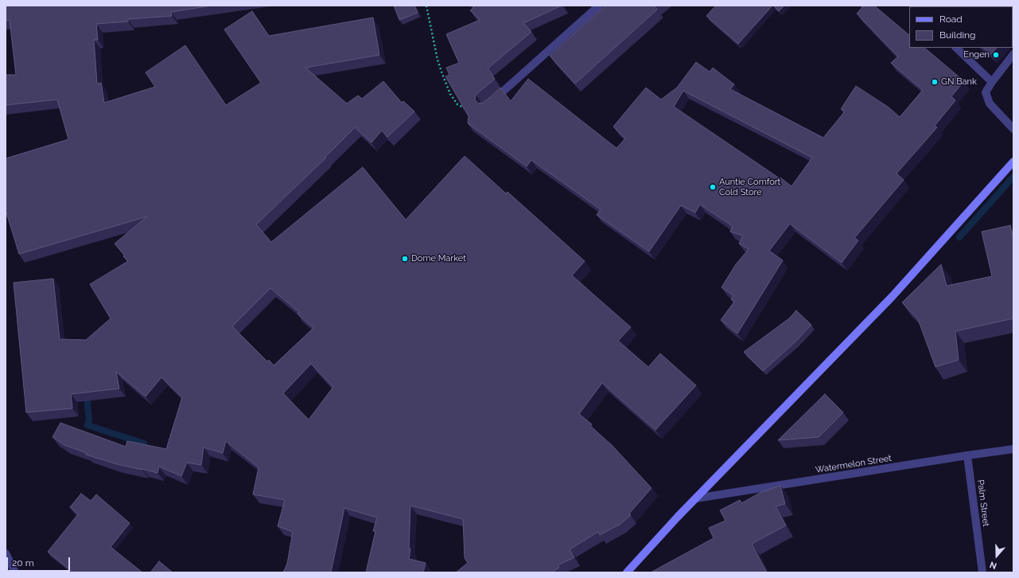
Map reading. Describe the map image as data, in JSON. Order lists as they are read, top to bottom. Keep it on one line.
{"streets":{"street":["Watermelon Street","Palm Street"]},"crossings":[["Watermelon Street","Palm Street"]],"places":["Engen","GN Bank","Auntie Comfort Cold Store","Dome Market"],"legend":["Road","Building"],"scale_bar":"20 m","north":"bottom"}
